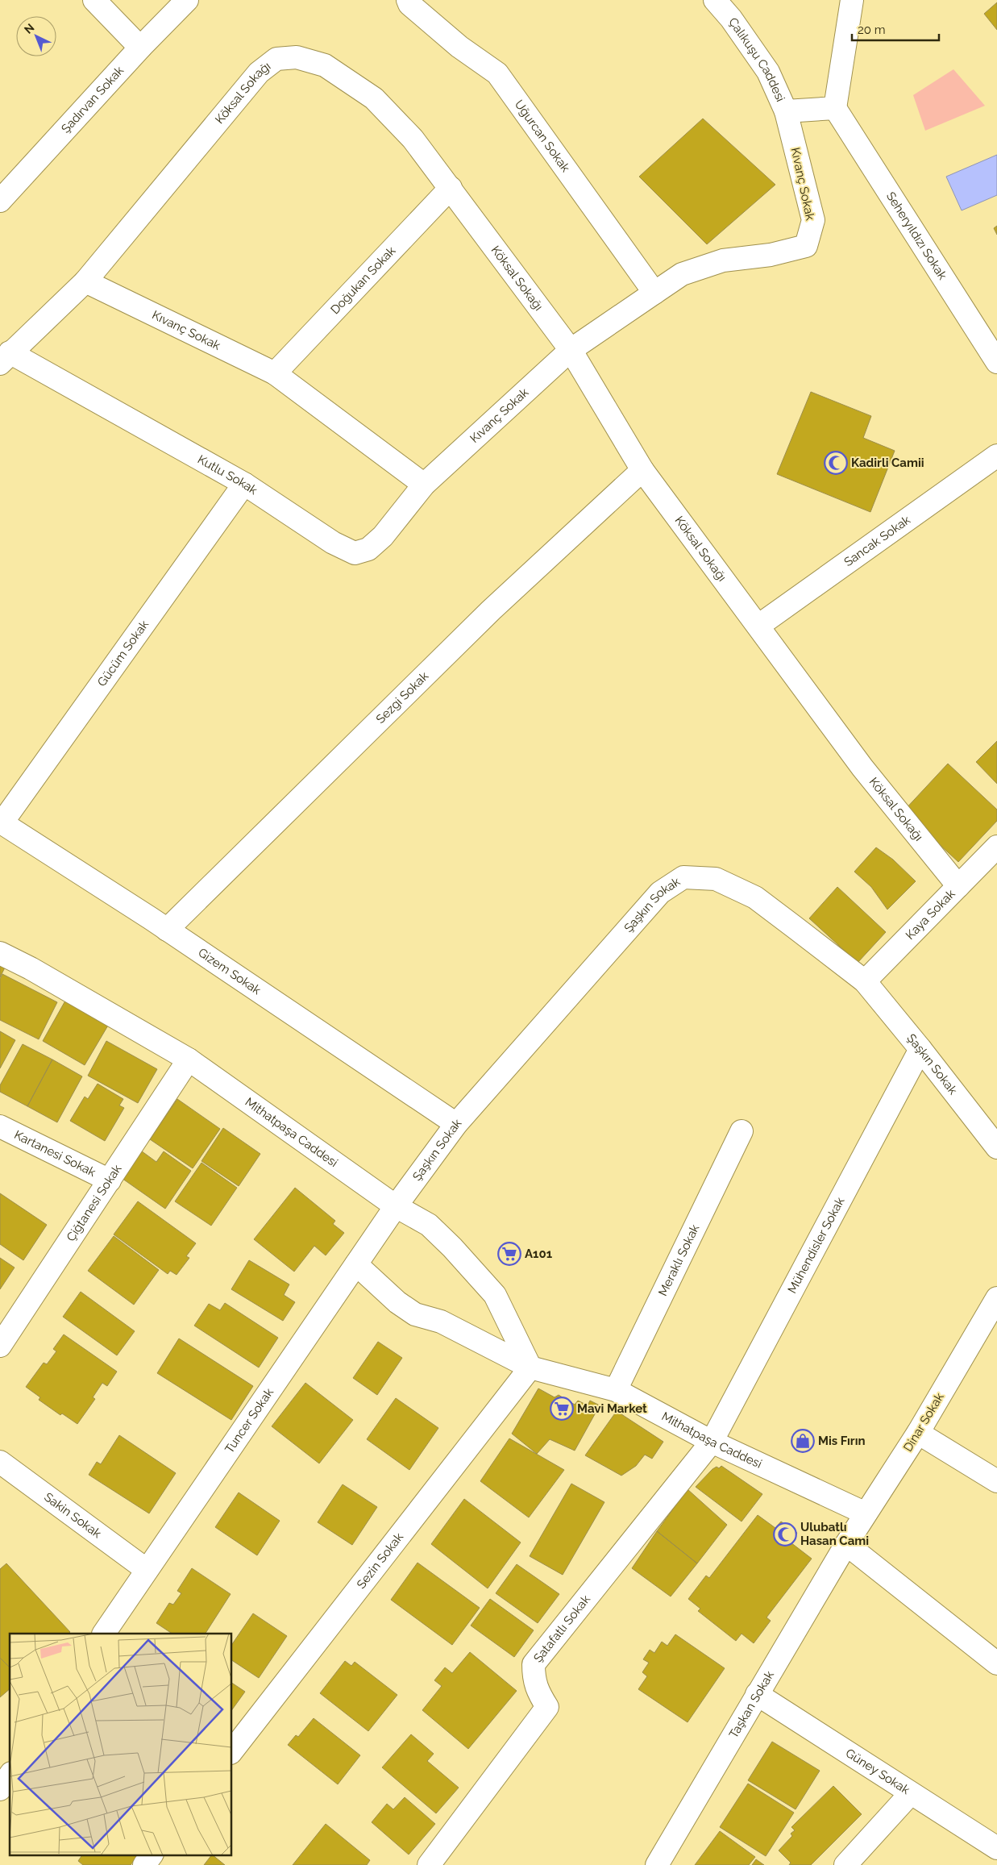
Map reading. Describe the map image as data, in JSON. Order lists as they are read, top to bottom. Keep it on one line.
{"streets":{"street":["Çalıkuşu Caddesi","Köksal Sokağı","Şadırvan Sokak","Uğurcan Sokak","Kıvanç Sokak","Seheryıldızı Sokak","Doğukan Sokak","Kutlu Sokak","Sancak Sokak","Gücüm Sokak","Sezgi Sokak","Şaşkın Sokak","Kaya Sokak","Gizem Sokak","Mithatpaşa Caddesi","Kartanesi Sokak","Çiğtanesi Sokak","Mühendisler Sokak","Meraklı Sokak","Tuncer Sokak","Dinar Sokak","Sakin Sokak","Sezin Sokak","Şatafatlı Sokak","Taşkan Sokak","Güney Sokak"]},"crossings":[["Çalıkuşu Caddesi","Kıvanç Sokak"],["Çalıkuşu Caddesi","Seheryıldızı Sokak"],["Köksal Sokağı","Kıvanç Sokak"],["Köksal Sokağı","Doğukan Sokak"],["Köksal Sokağı","Kutlu Sokak"],["Köksal Sokağı","Sancak Sokak"],["Köksal Sokağı","Sezgi Sokak"],["Köksal Sokağı","Kaya Sokak"],["Uğurcan Sokak","Kıvanç Sokak"],["Kıvanç Sokak","Doğukan Sokak"],["Kıvanç Sokak","Kutlu Sokak"],["Kutlu Sokak","Gücüm Sokak"],["Gücüm Sokak","Gizem Sokak"],["Sezgi Sokak","Gizem Sokak"],["Şaşkın Sokak","Kaya Sokak"],["Şaşkın Sokak","Gizem Sokak"],["Şaşkın Sokak","Mithatpaşa Caddesi"],["Şaşkın Sokak","Mühendisler Sokak"],["Şaşkın Sokak","Tuncer Sokak"],["Mithatpaşa Caddesi","Çiğtanesi Sokak"],["Mithatpaşa Caddesi","Mühendisler Sokak"],["Mithatpaşa Caddesi","Meraklı Sokak"],["Mithatpaşa Caddesi","Tuncer Sokak"],["Mithatpaşa Caddesi","Dinar Sokak"],["Mithatpaşa Caddesi","Sezin Sokak"],["Mithatpaşa Caddesi","Şatafatlı Sokak"],["Kartanesi Sokak","Çiğtanesi Sokak"],["Mühendisler Sokak","Şatafatlı Sokak"],["Tuncer Sokak","Sakin Sokak"],["Dinar Sokak","Taşkan Sokak"],["Taşkan Sokak","Güney Sokak"]],"places":{"mosque":["Kadirli Camii","Ulubatlı Hasan Cami"],"supermarket":["A101","Mavi Market"],"shop":["Mis Fırın"]},"scale_bar":"20 m","north":"top left"}
